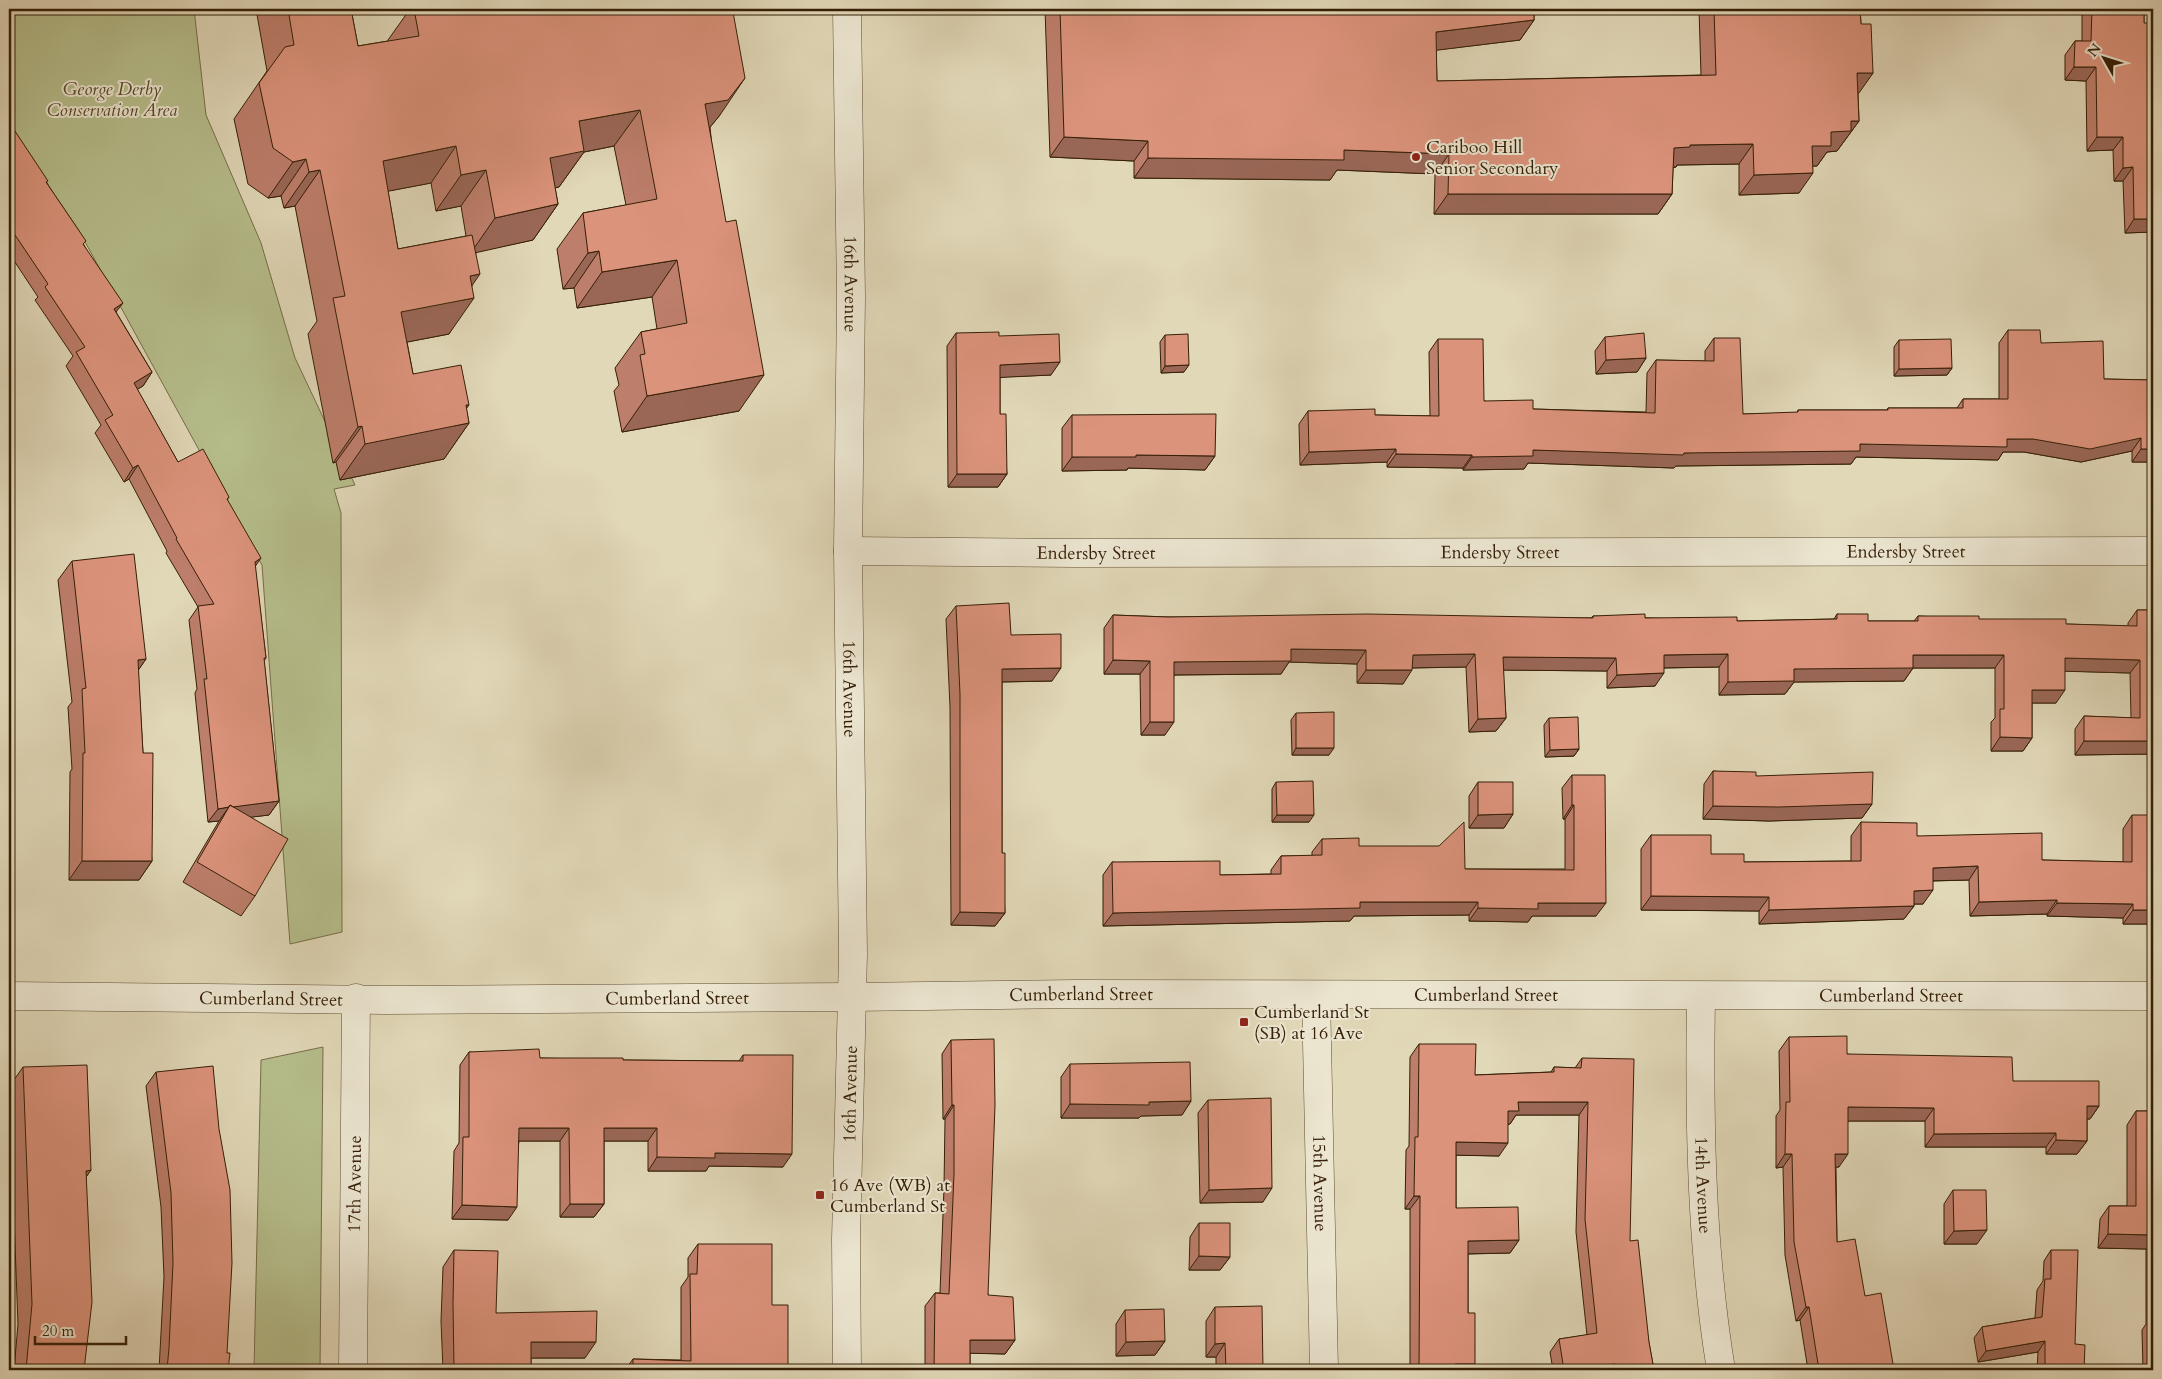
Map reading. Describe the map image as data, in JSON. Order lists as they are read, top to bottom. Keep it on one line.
{"streets":{"street":["16th Avenue","Endersby Street","Cumberland Street","15th Avenue","17th Avenue","14th Avenue"]},"crossings":[["16th Avenue","Endersby Street"],["16th Avenue","Cumberland Street"],["Cumberland Street","15th Avenue"],["Cumberland Street","17th Avenue"],["Cumberland Street","14th Avenue"]],"parks":["George Derby Conservation Area"],"places":{"other":["Cariboo Hill Senior Secondary"],"transit":["Cumberland St (SB) at 16 Ave","16 Ave (WB) at Cumberland St"]},"scale_bar":"20 m","north":"top left"}
